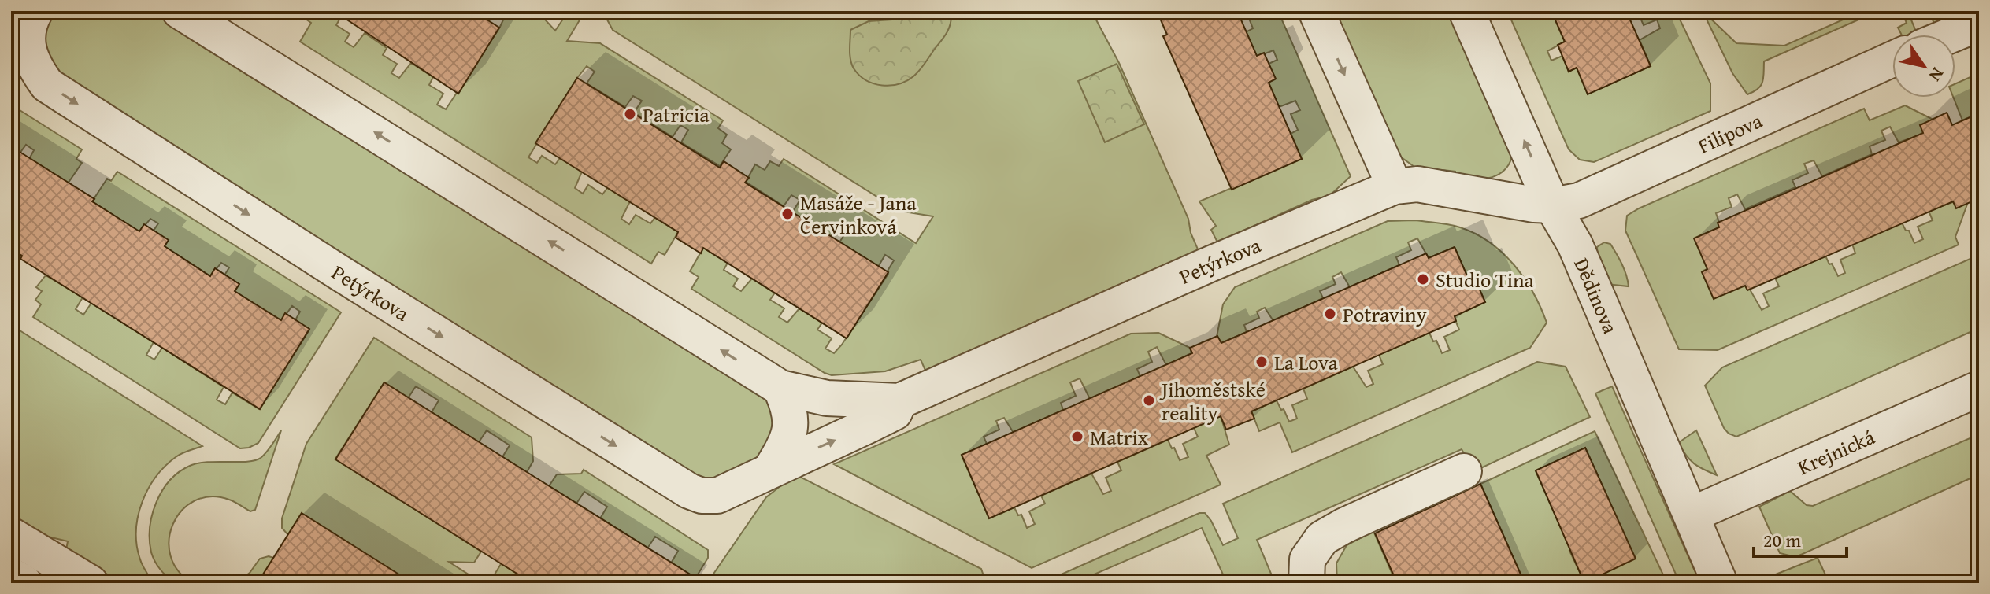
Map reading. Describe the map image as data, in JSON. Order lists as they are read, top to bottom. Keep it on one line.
{"streets":{"street":["Filipova","Petýrkova","Dědinova","Krejnická"]},"crossings":[["Filipova","Petýrkova"],["Filipova","Dědinova"],["Petýrkova","Dědinova"],["Dědinova","Krejnická"]],"places":["Patricia","Masáže - Jana Červinková","Studio Tina","Potraviny","La Lova","Jihoměstské reality","Matrix"],"scale_bar":"20 m","north":"bottom right"}
